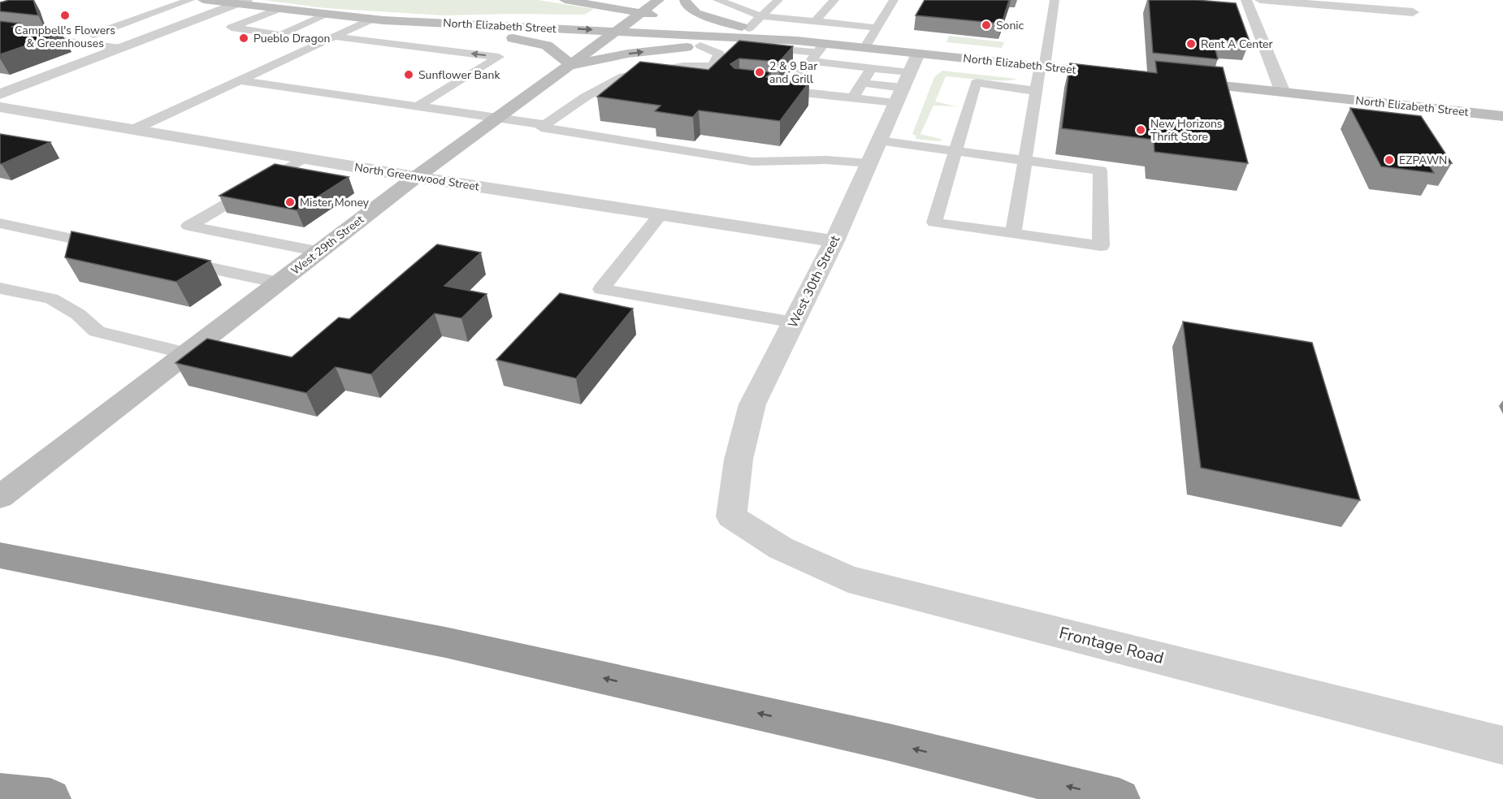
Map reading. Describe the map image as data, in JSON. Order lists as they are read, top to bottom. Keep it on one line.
{"streets":{"main road":["North Elizabeth Street","West 29th Street"],"street":["North Greenwood Street","West 30th Street","Frontage Road"]},"crossings":[["North Elizabeth Street","West 29th Street"],["North Elizabeth Street","West 30th Street"],["North Greenwood Street","West 29th Street"],["North Greenwood Street","West 30th Street"],["West 30th Street","Frontage Road"]],"places":["Campbell's Flowers & Greenhouses","Sonic","Pueblo Dragon","Rent A Center","2 & 9 Bar and Grill","Sunflower Bank","New Horizons Thrift Store","EZPAWN","Mister Money"]}
